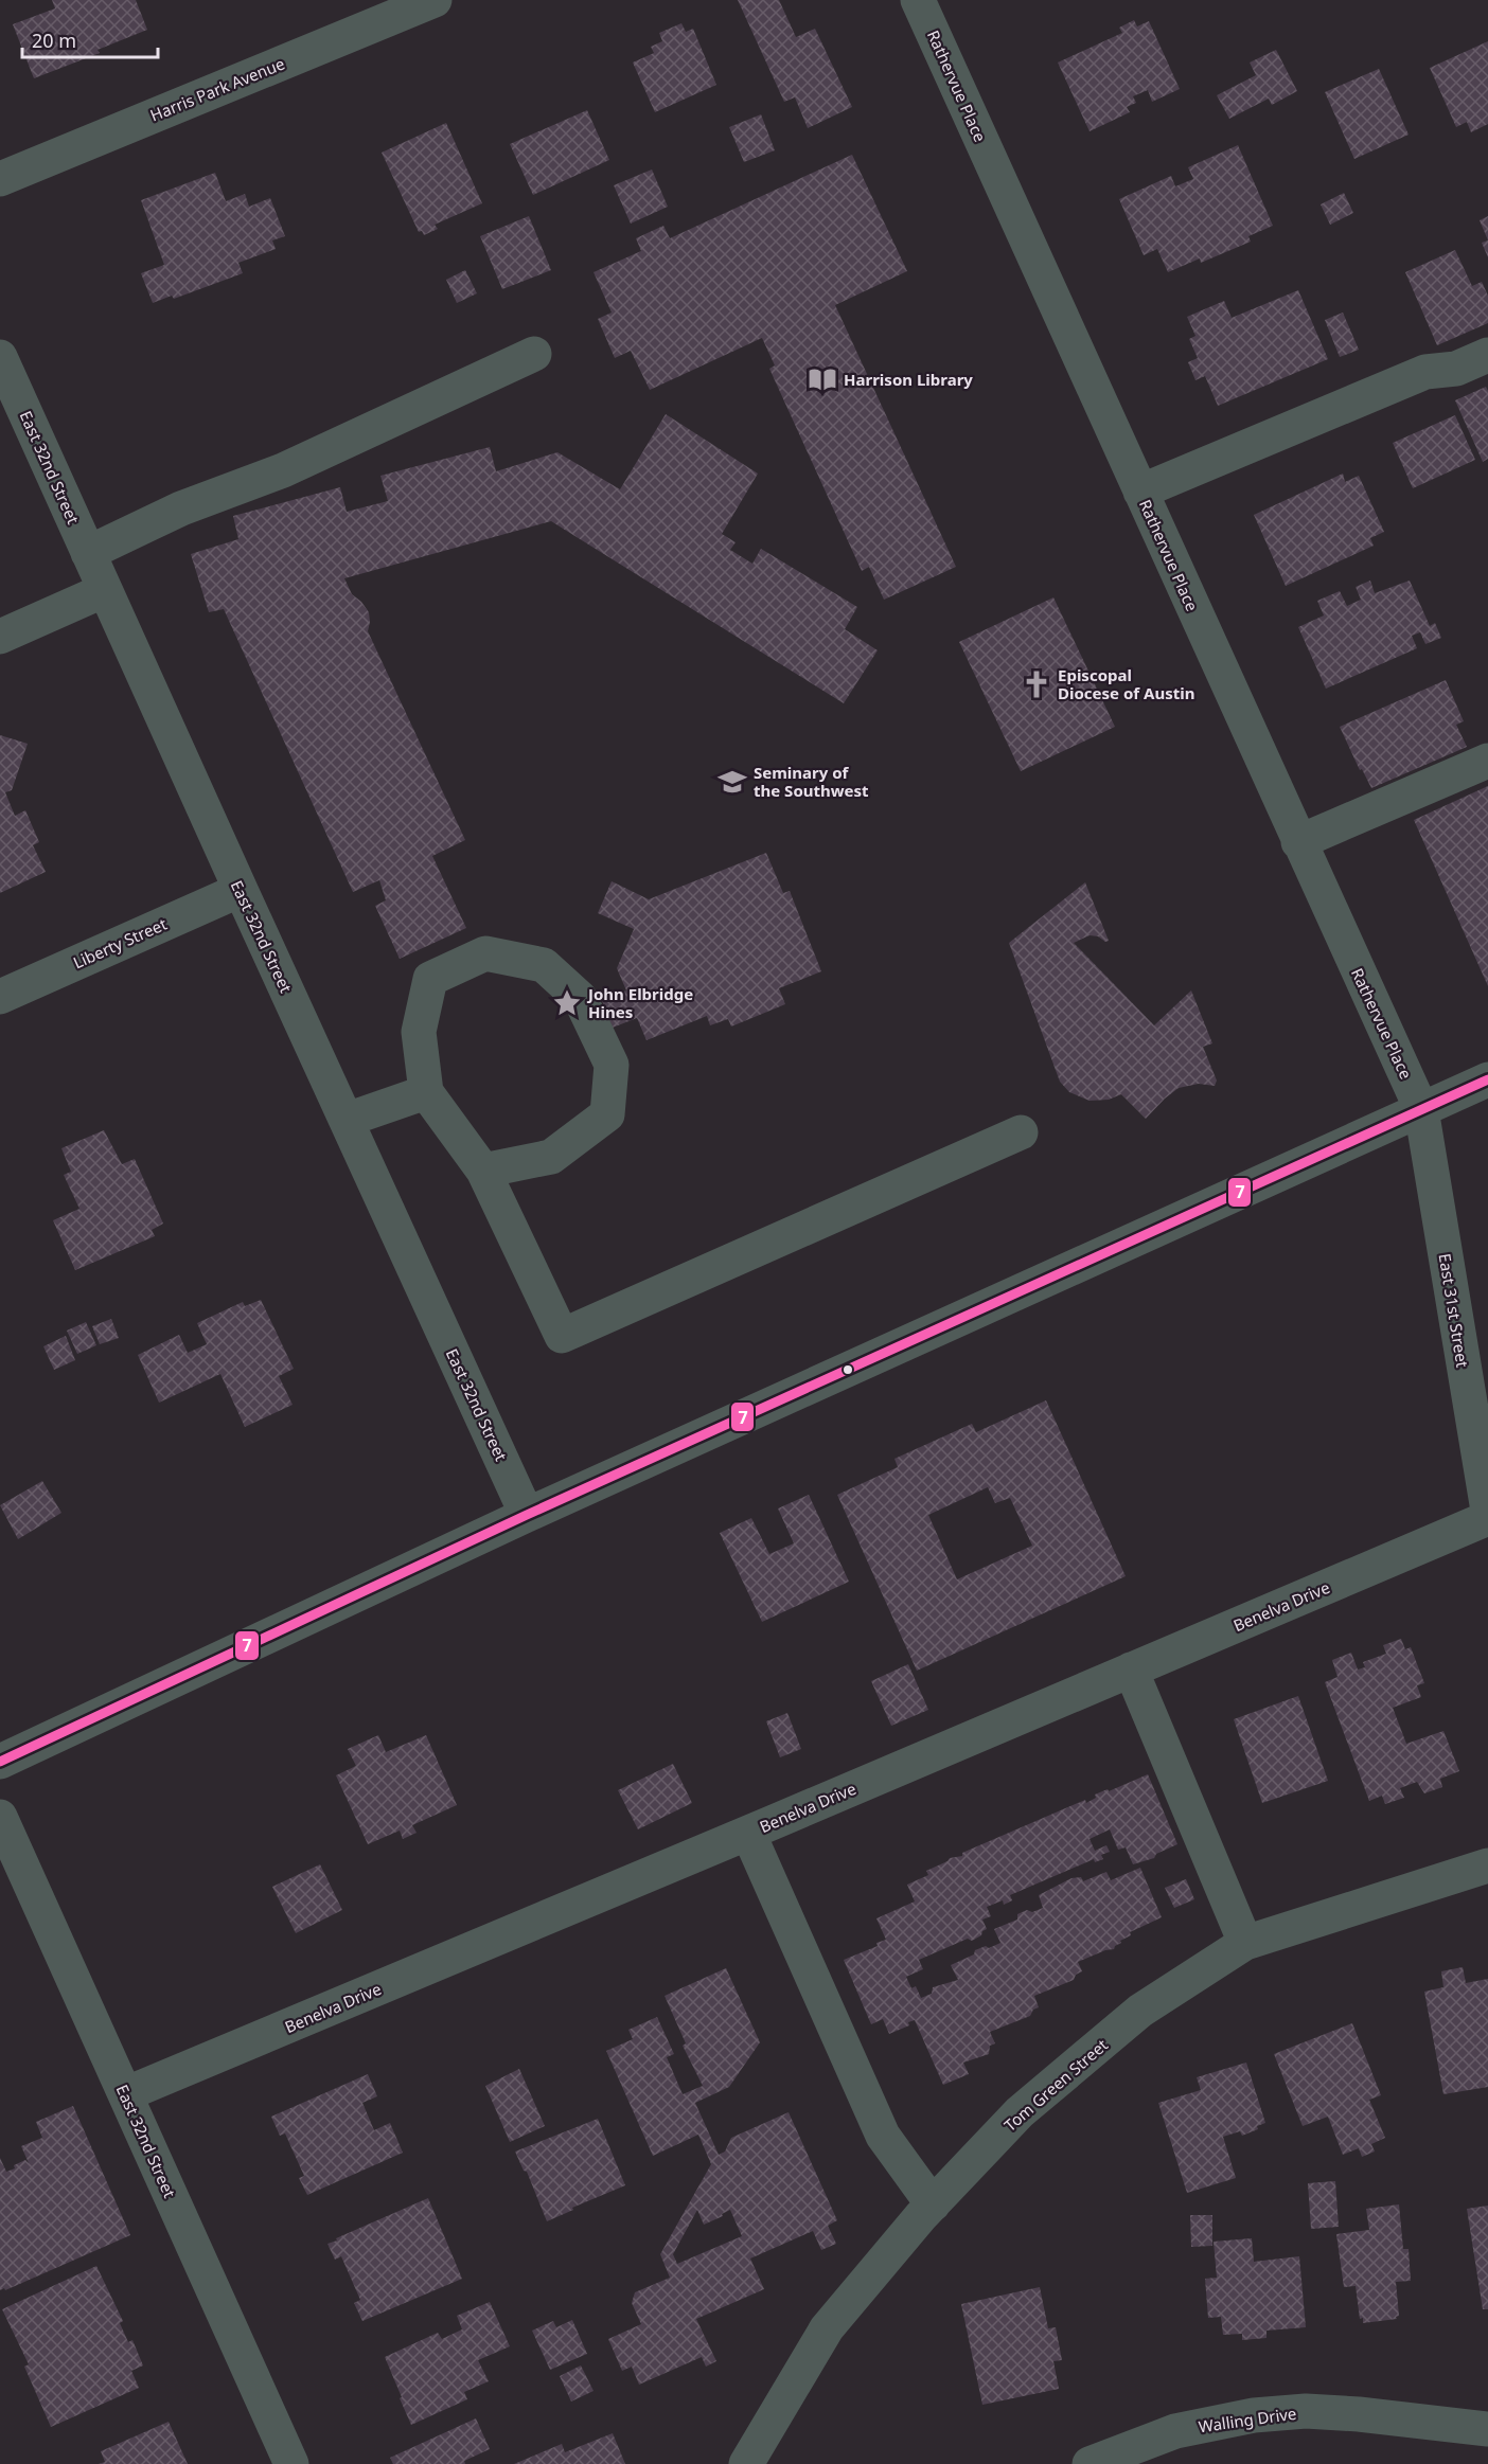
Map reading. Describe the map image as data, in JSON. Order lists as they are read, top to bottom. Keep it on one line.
{"streets":{"street":["Rathervue Place","Harris Park Avenue","East 32nd Street","Liberty Street","East 31st Street","Benelva Drive","Tom Green Street","Walling Drive"]},"crossings":[["Rathervue Place","East 31st Street"],["East 32nd Street","Liberty Street"],["East 32nd Street","Benelva Drive"]],"places":{"library":["Harrison Library"],"church":["Episcopal Diocese of Austin"],"school or university":["Seminary of the Southwest"],"place":["John Elbridge Hines"]},"lines":["transit line 7"],"scale_bar":"20 m"}
